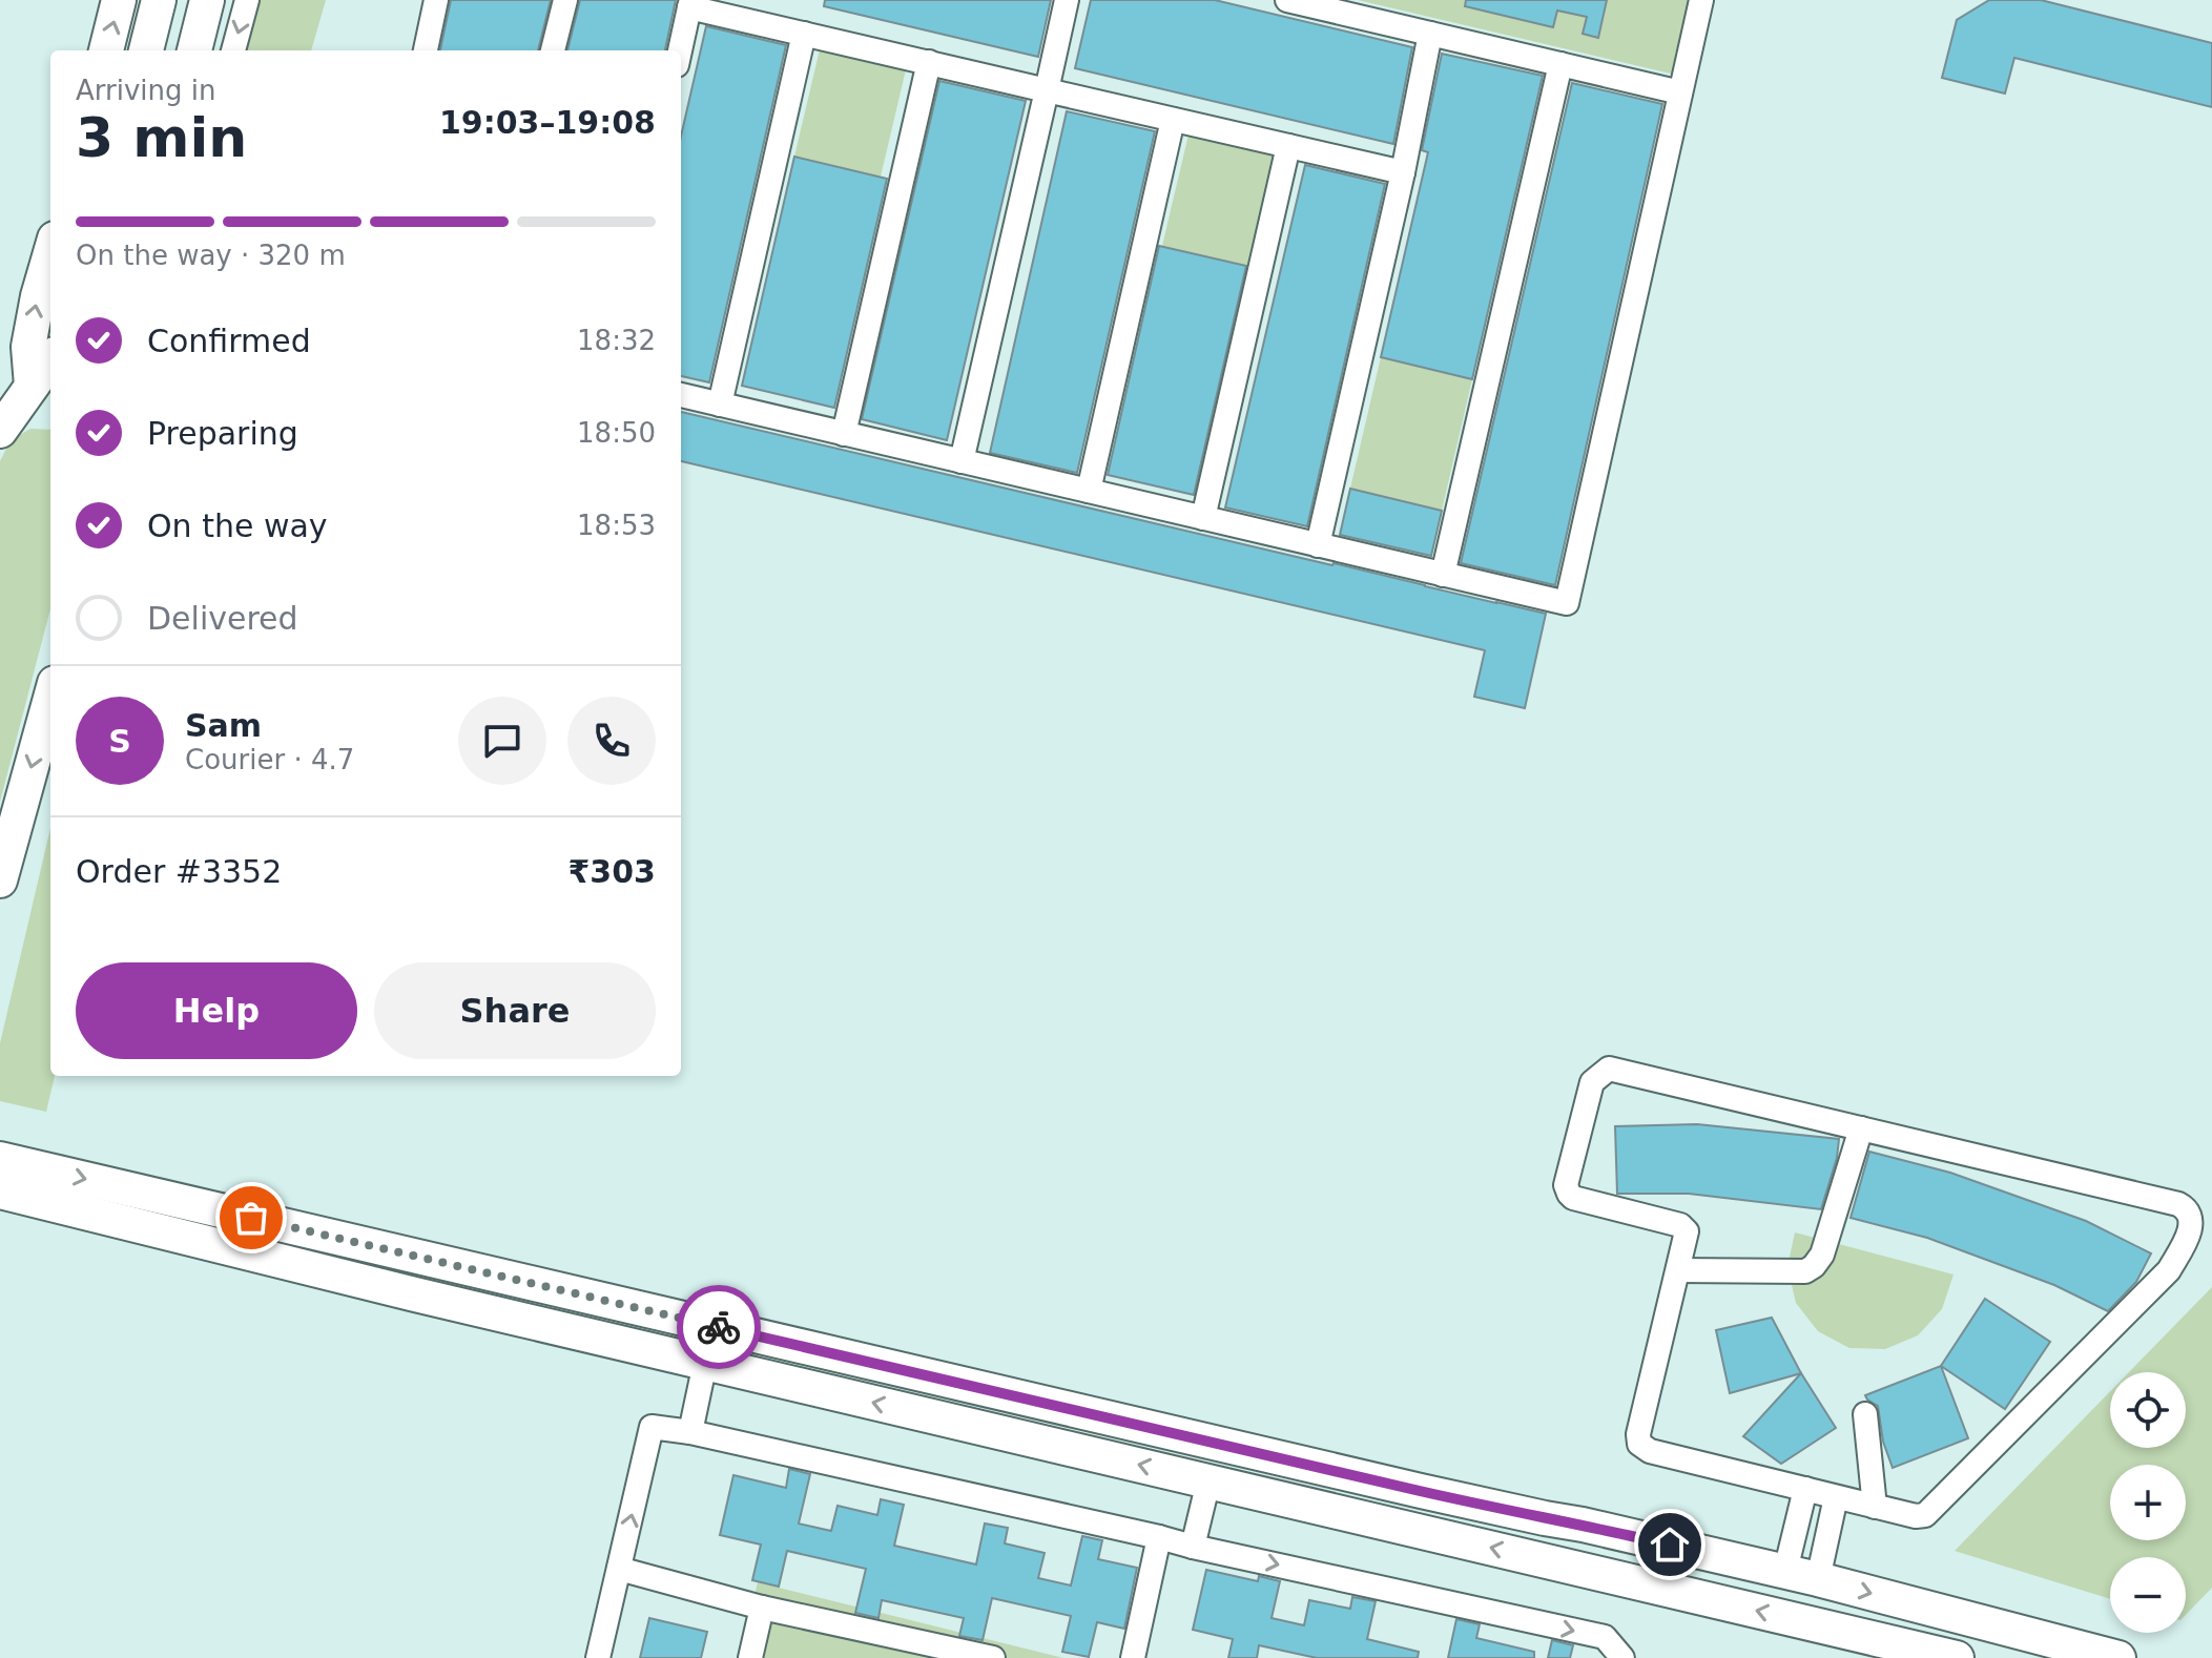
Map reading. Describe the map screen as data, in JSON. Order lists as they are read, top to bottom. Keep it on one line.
{"page":{"heading":["3 min","Arriving in","19:03–19:08"],"panel":["Sam","Courier · 4.7","Order #3352","₹303"],"bar":"On the way · 320 m","list":[["Confirmed","18:32"],["Preparing","18:50"],["On the way","18:53"],"Delivered"],"round":"S","buttons":["Help","Share"],"map_buttons":["+","−"]}}
